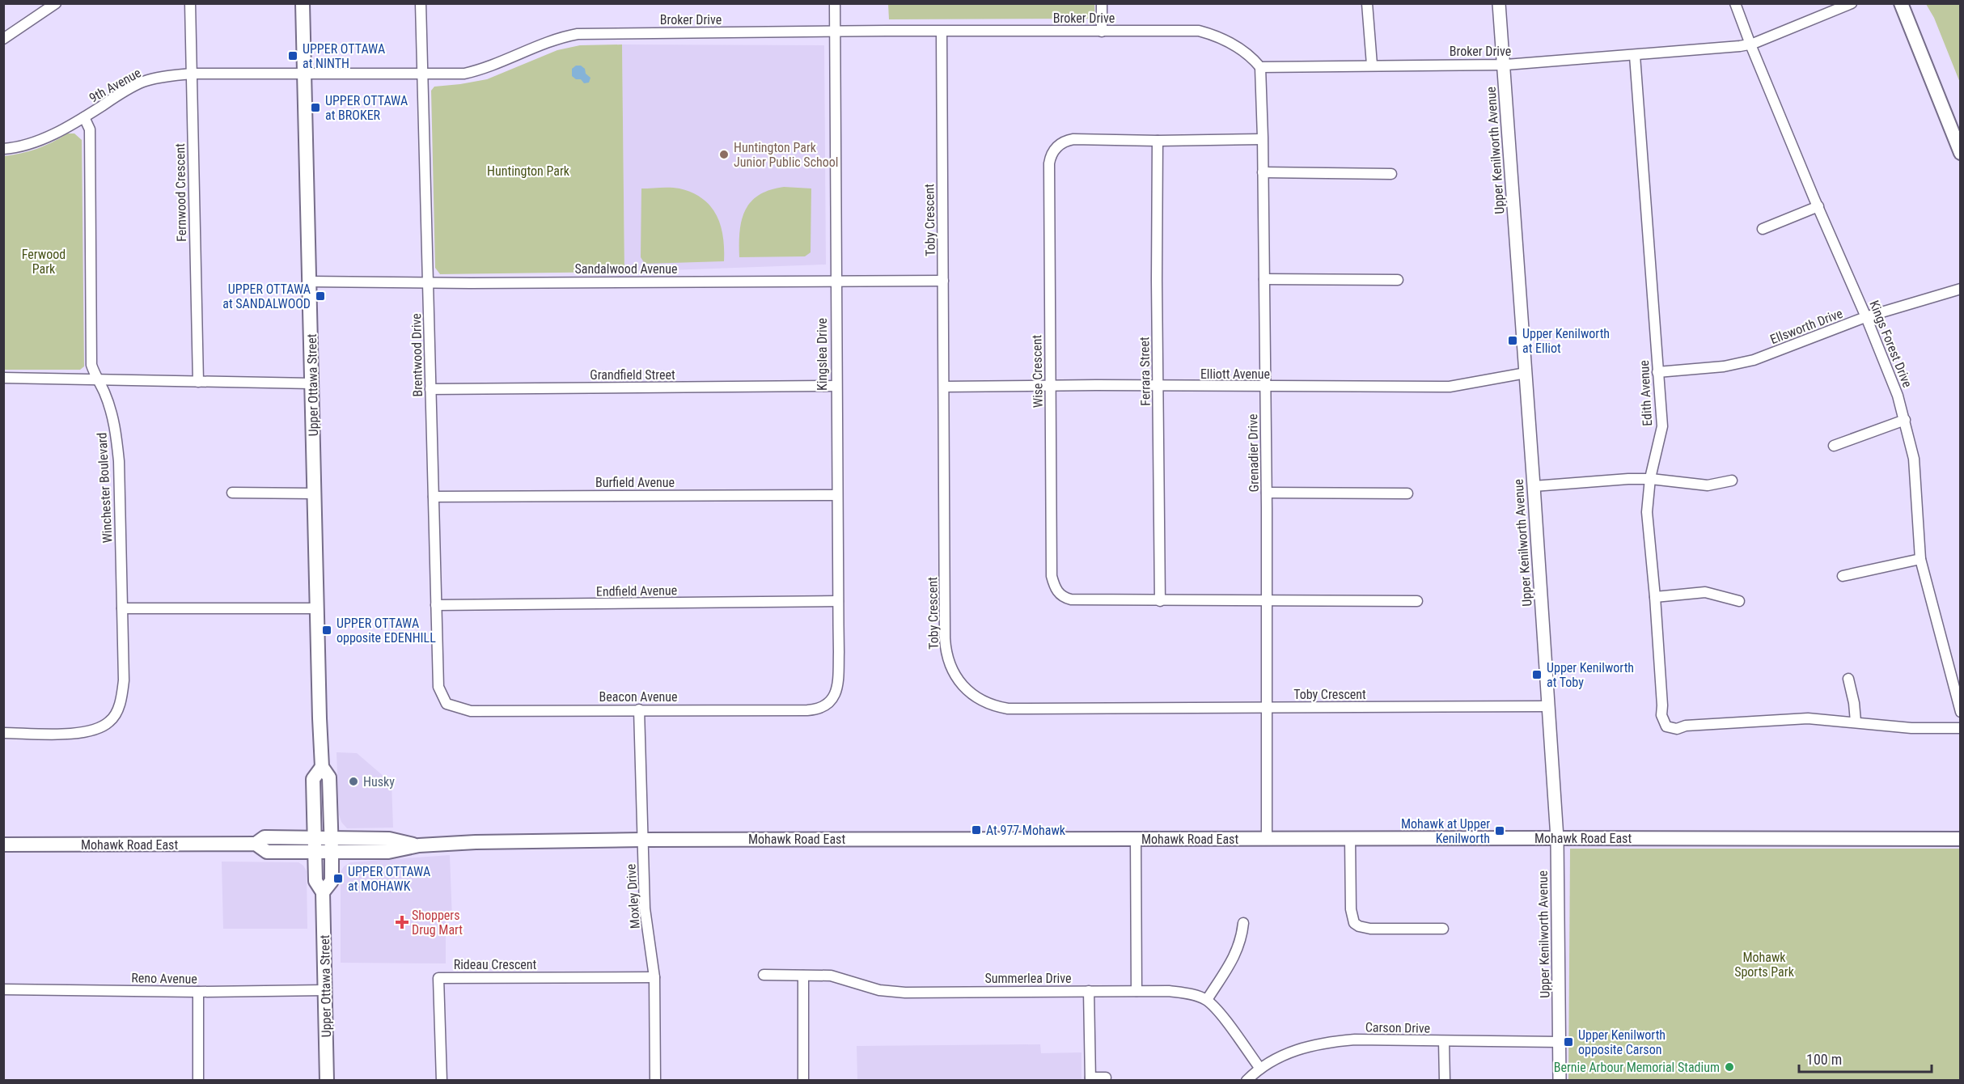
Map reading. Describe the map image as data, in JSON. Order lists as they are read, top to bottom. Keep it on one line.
{"streets":{"main road":["Upper Ottawa Street","Mohawk Road East"],"street":["Broker Drive","9th Avenue","Upper Kenilworth Avenue","Fernwood Crescent","Toby Crescent","Sandalwood Avenue","Ellsworth Drive","Kings Forest Drive","Kingslea Drive","Brentwood Drive","Wise Crescent","Ferrara Street","Elliott Avenue","Grandfield Street","Edith Avenue","Grenadier Drive","Burfield Avenue","Winchester Boulevard","Endfield Avenue","Beacon Avenue","Moxley Drive","Rideau Crescent","Reno Avenue","Summerlea Drive","Carson Drive"]},"crossings":[["Broker Drive","9th Avenue"],["Broker Drive","Upper Kenilworth Avenue"],["Broker Drive","Toby Crescent"],["Broker Drive","Kings Forest Drive"],["Broker Drive","Kingslea Drive"],["Broker Drive","Brentwood Drive"],["Broker Drive","Upper Ottawa Street"],["Broker Drive","Edith Avenue"],["Broker Drive","Grenadier Drive"],["9th Avenue","Fernwood Crescent"],["9th Avenue","Upper Ottawa Street"],["9th Avenue","Winchester Boulevard"],["Upper Kenilworth Avenue","Toby Crescent"],["Upper Kenilworth Avenue","Elliott Avenue"],["Upper Kenilworth Avenue","Mohawk Road East"],["Upper Kenilworth Avenue","Carson Drive"],["Toby Crescent","Sandalwood Avenue"],["Toby Crescent","Elliott Avenue"],["Toby Crescent","Grenadier Drive"],["Sandalwood Avenue","Kingslea Drive"],["Sandalwood Avenue","Brentwood Drive"],["Sandalwood Avenue","Upper Ottawa Street"],["Ellsworth Drive","Kings Forest Drive"],["Ellsworth Drive","Edith Avenue"],["Kingslea Drive","Grandfield Street"],["Kingslea Drive","Burfield Avenue"],["Kingslea Drive","Endfield Avenue"],["Kingslea Drive","Beacon Avenue"],["Brentwood Drive","Grandfield Street"],["Brentwood Drive","Burfield Avenue"],["Brentwood Drive","Endfield Avenue"],["Brentwood Drive","Beacon Avenue"],["Wise Crescent","Ferrara Street"],["Wise Crescent","Elliott Avenue"],["Wise Crescent","Grenadier Drive"],["Ferrara Street","Elliott Avenue"],["Elliott Avenue","Grenadier Drive"],["Upper Ottawa Street","Mohawk Road East"],["Upper Ottawa Street","Reno Avenue"],["Grenadier Drive","Mohawk Road East"],["Beacon Avenue","Moxley Drive"],["Mohawk Road East","Moxley Drive"],["Moxley Drive","Rideau Crescent"]],"parks":["Huntington Park","Ferwood Park","Mohawk Sports Park"],"places":{"transit":["UPPER OTTAWA at NINTH","UPPER OTTAWA at BROKER","UPPER OTTAWA at SANDALWOOD","Upper Kenilworth at Elliot","UPPER OTTAWA opposite EDENHILL","Upper Kenilworth at Toby","At 977 Mohawk","Mohawk at Upper Kenilworth","UPPER OTTAWA at MOHAWK","Upper Kenilworth opposite Carson"],"other":["Huntington Park Junior Public School","Husky","Bernie Arbour Memorial Stadium"],"health":["Shoppers Drug Mart"]},"scale_bar":"100 m"}
